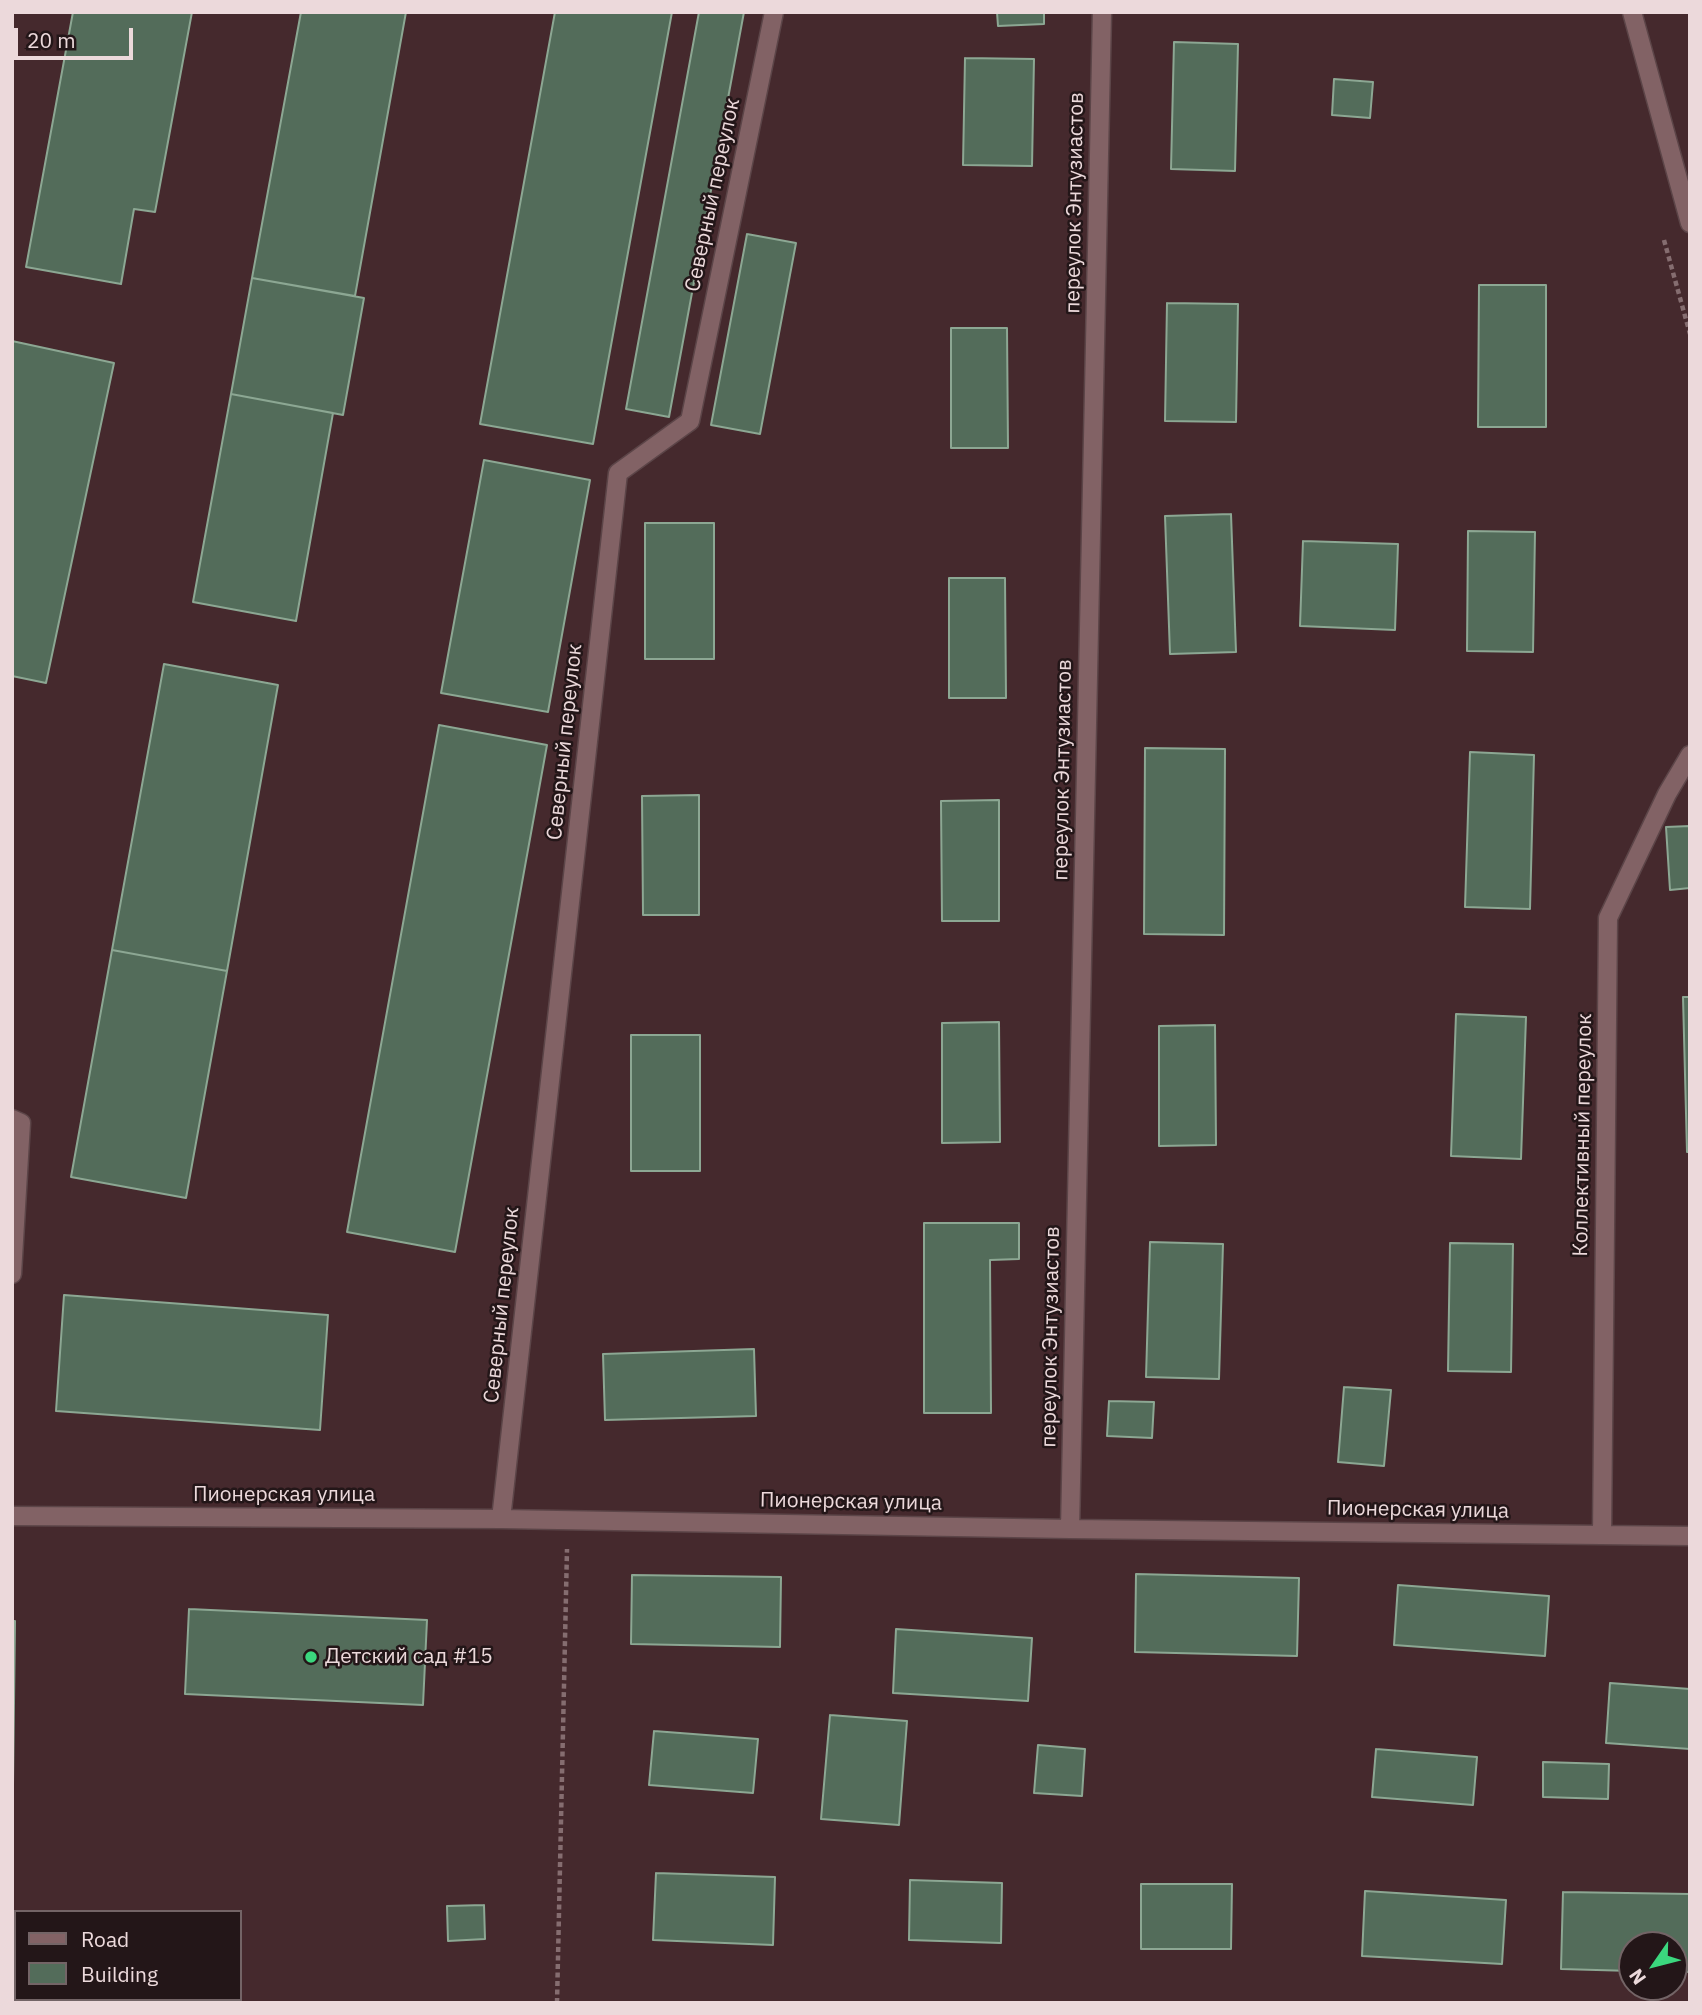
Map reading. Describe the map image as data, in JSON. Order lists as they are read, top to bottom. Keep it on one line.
{"streets":{"street":["Северный переулок","переулок Энтузиастов","Коллективный переулок","Пионерская улица"]},"crossings":[["Северный переулок","Пионерская улица"],["переулок Энтузиастов","Пионерская улица"],["Коллективный переулок","Пионерская улица"]],"places":["Детский сад #15"],"legend":["Road","Building"],"scale_bar":"20 m","north":"bottom left"}
